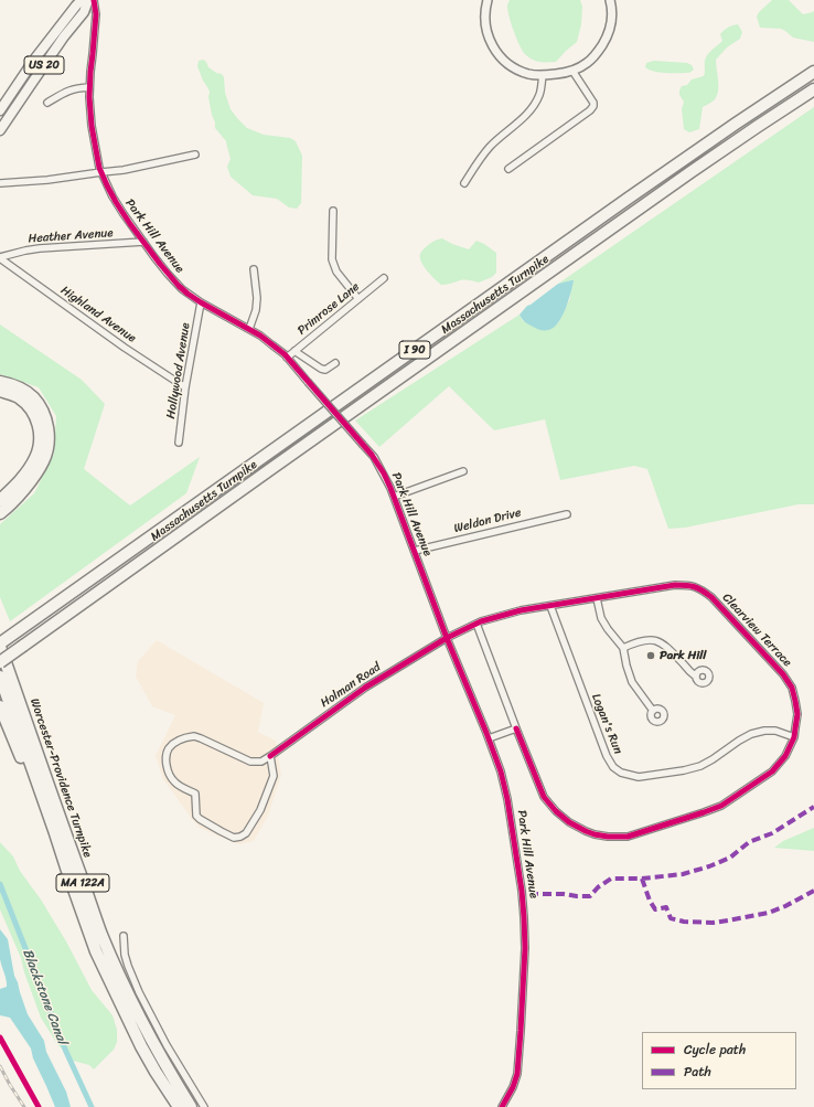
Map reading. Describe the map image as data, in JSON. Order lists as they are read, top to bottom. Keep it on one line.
{"streets":{"highway":["Massachusetts Turnpike","I 90","Worcester-Providence Turnpike","MA 122A"],"main road":["US 20"],"street":["Heather Avenue","Park Hill Avenue","Primrose Lane","Highland Avenue","Hollywood Avenue","Weldon Drive","Clearview Terrace","Holman Road","Logan's Run"]},"crossings":[["US 20","Park Hill Avenue"],["Heather Avenue","Park Hill Avenue"],["Heather Avenue","Highland Avenue"],["Park Hill Avenue","Primrose Lane"],["Park Hill Avenue","Hollywood Avenue"],["Park Hill Avenue","Weldon Drive"],["Park Hill Avenue","Clearview Terrace"],["Park Hill Avenue","Holman Road"],["Highland Avenue","Hollywood Avenue"],["Clearview Terrace","Holman Road"],["Clearview Terrace","Logan's Run"]],"water":["Blackstone Canal"],"places":["Park Hill"],"legend":["Cycle path","Path"]}
